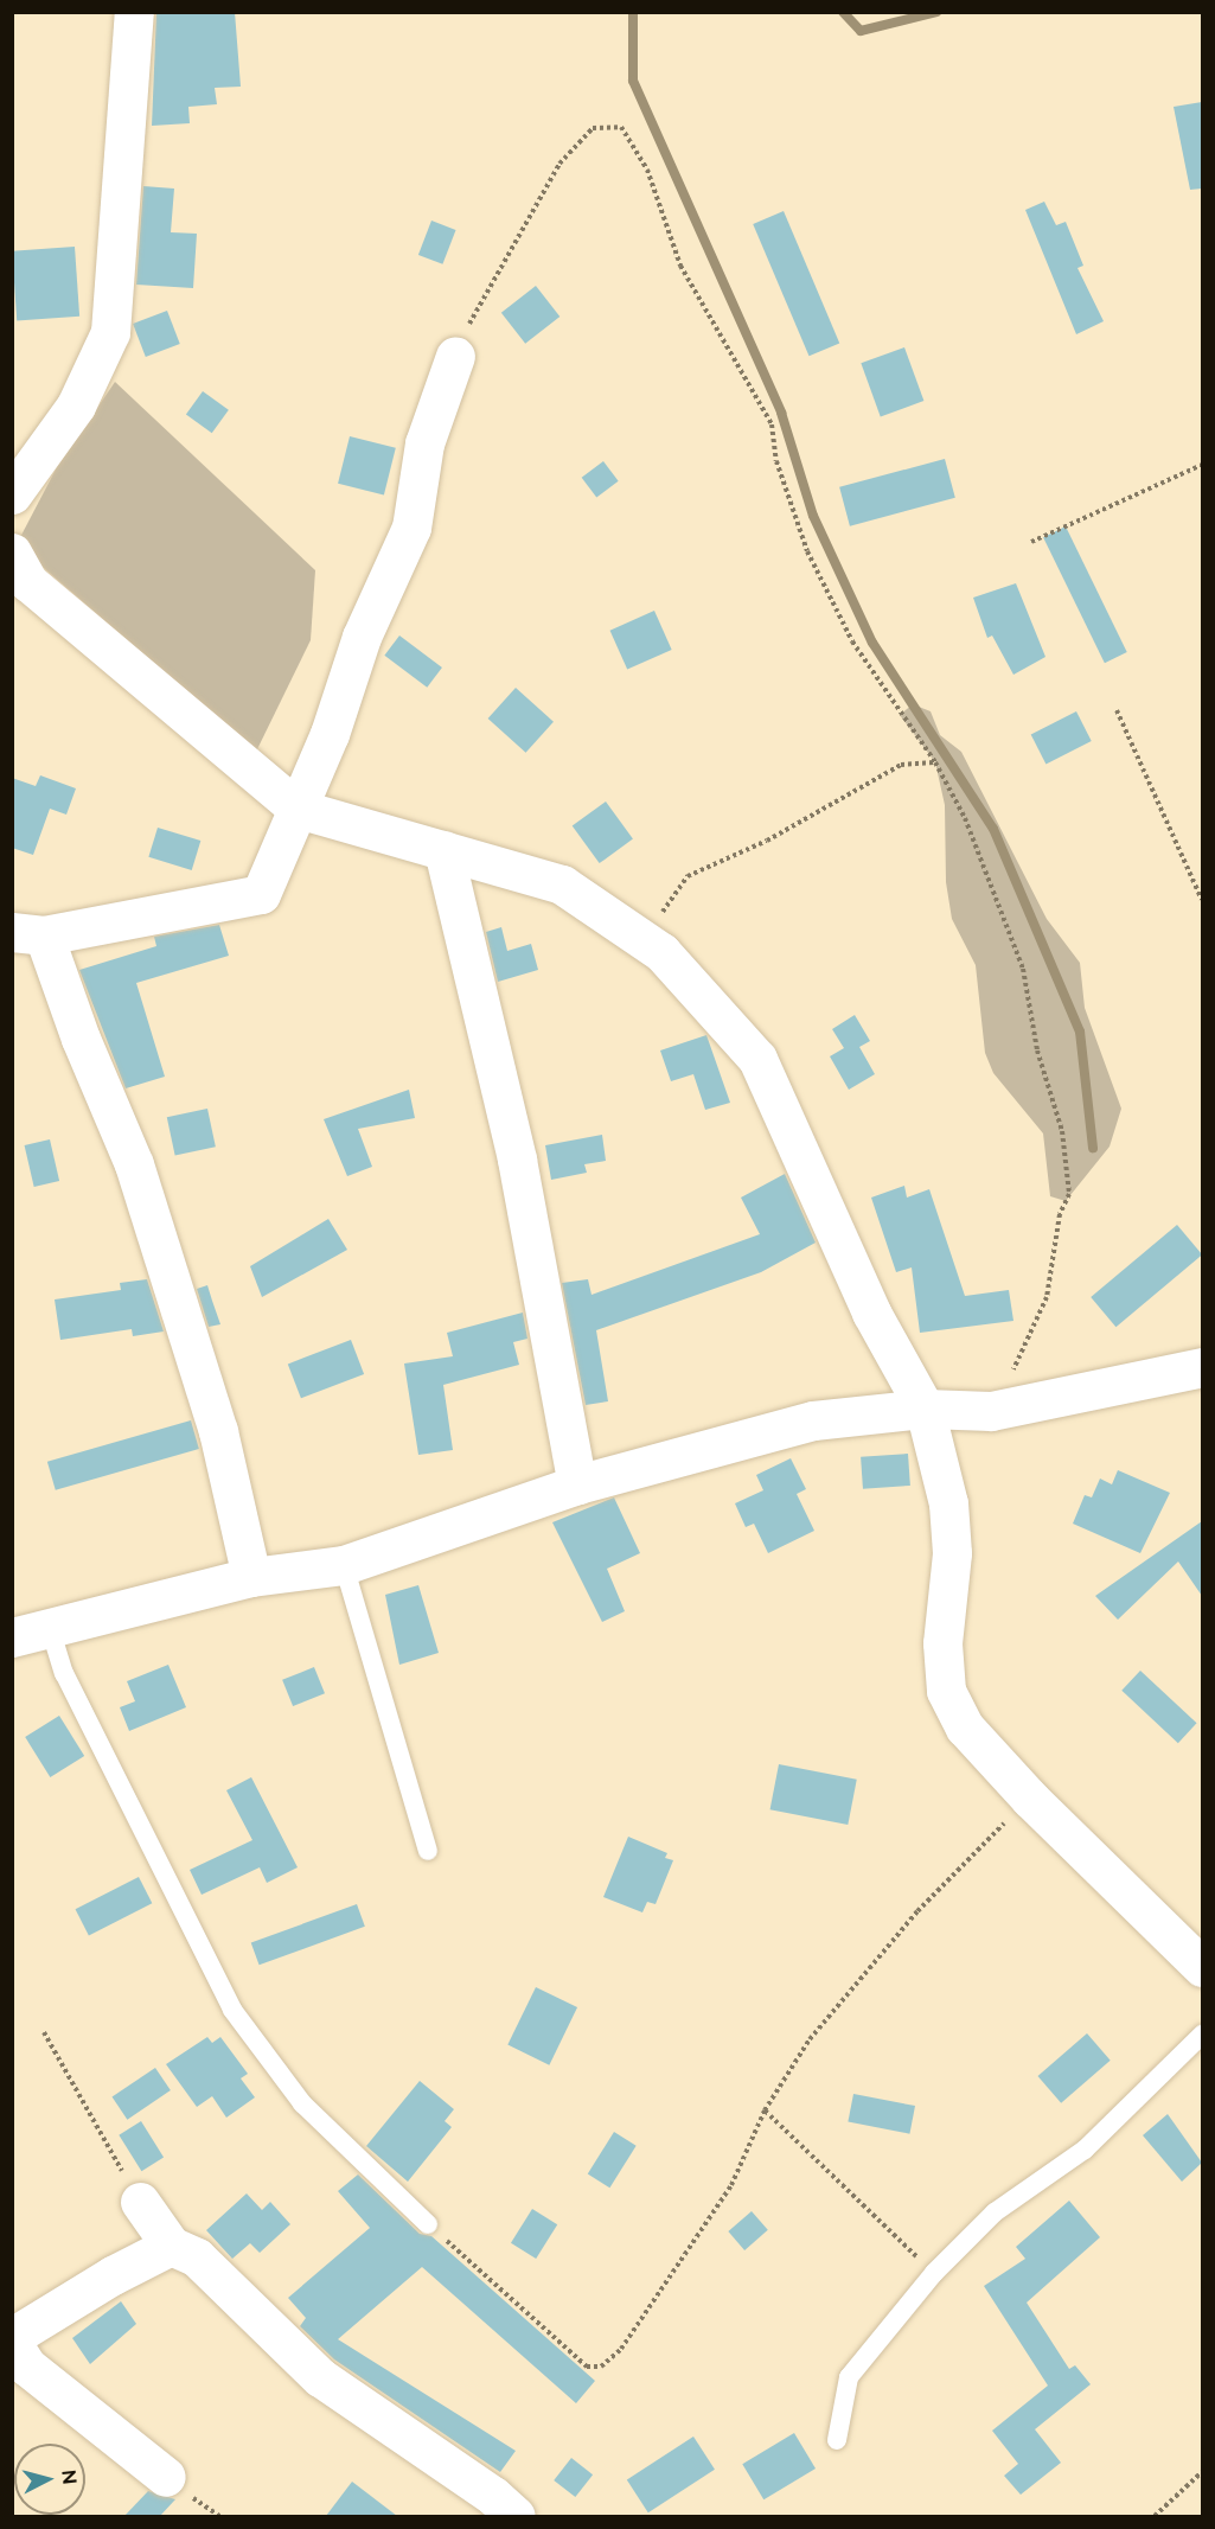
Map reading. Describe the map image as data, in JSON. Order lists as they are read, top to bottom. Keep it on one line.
{"north":"right"}
